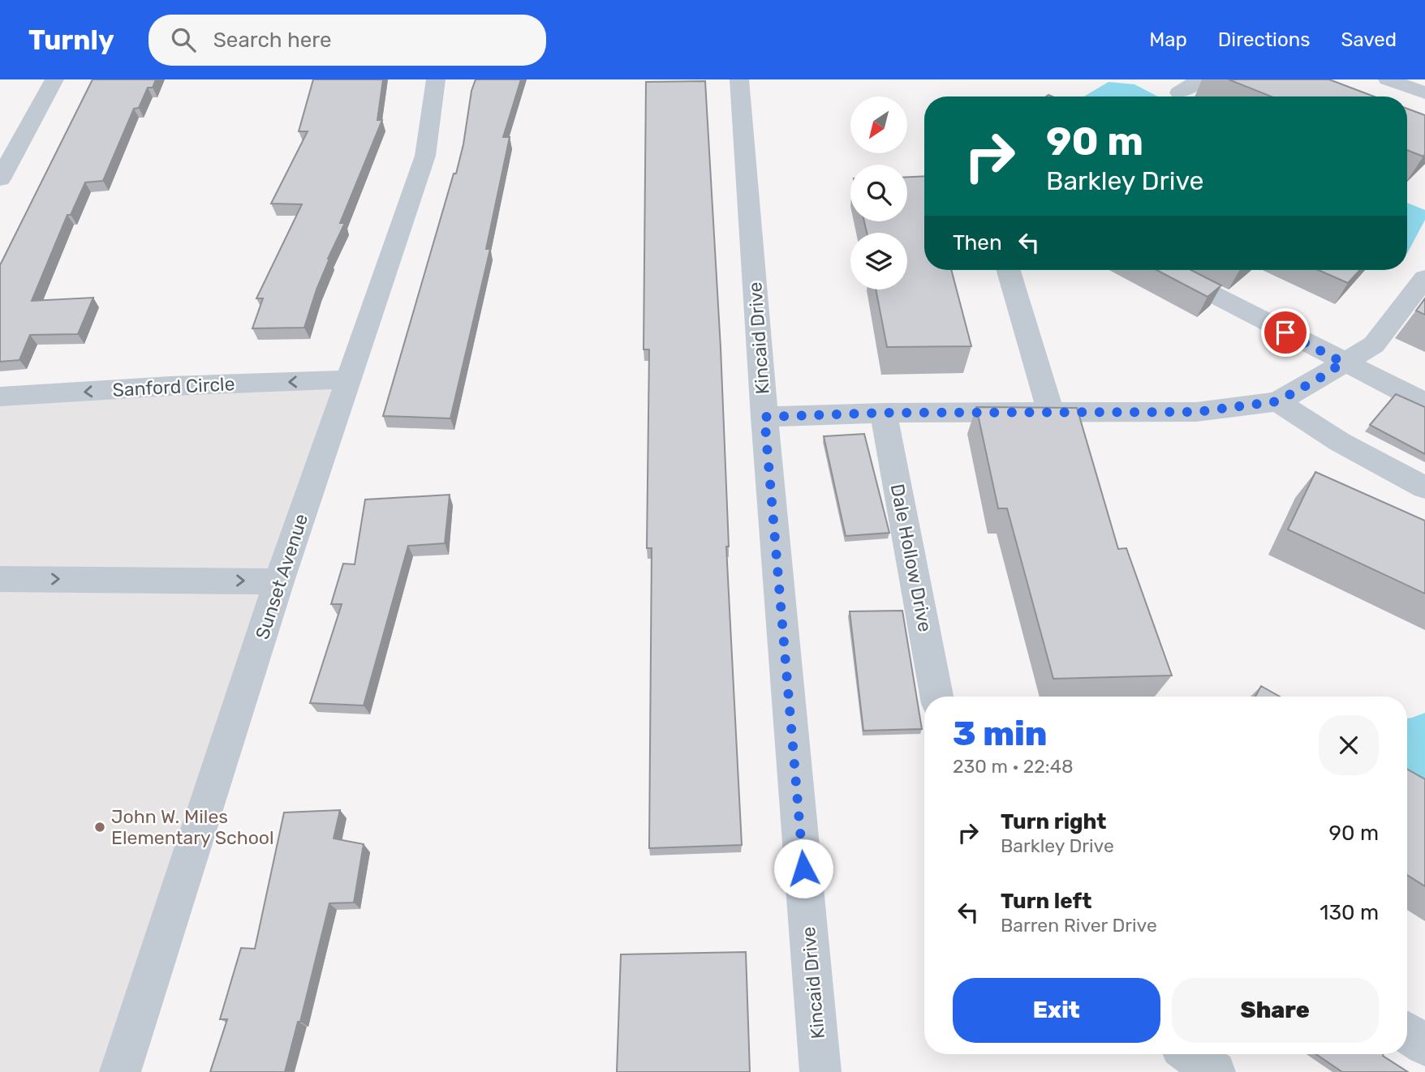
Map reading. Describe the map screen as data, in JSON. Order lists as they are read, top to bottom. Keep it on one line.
{"streets":{"street":["Kincaid Drive","Sanford Circle","Dale Hollow Drive","Sunset Avenue"]},"crossings":[["Sanford Circle","Sunset Avenue"]],"places":["John W. Miles Elementary School"],"north":"bottom left","page":{"header":"Turnly","search":"Search here","nav":["Map","Directions","Saved"],"turn":["90 m","Barkley Drive"],"then":"Then","heading":["3 min","230 m · 22:48"],"list":[{"name":"Turn right","note":"Barkley Drive","value":"90 m"},{"name":"Turn left","note":"Barren River Drive","value":"130 m"}],"buttons":["Exit","Share"]}}
